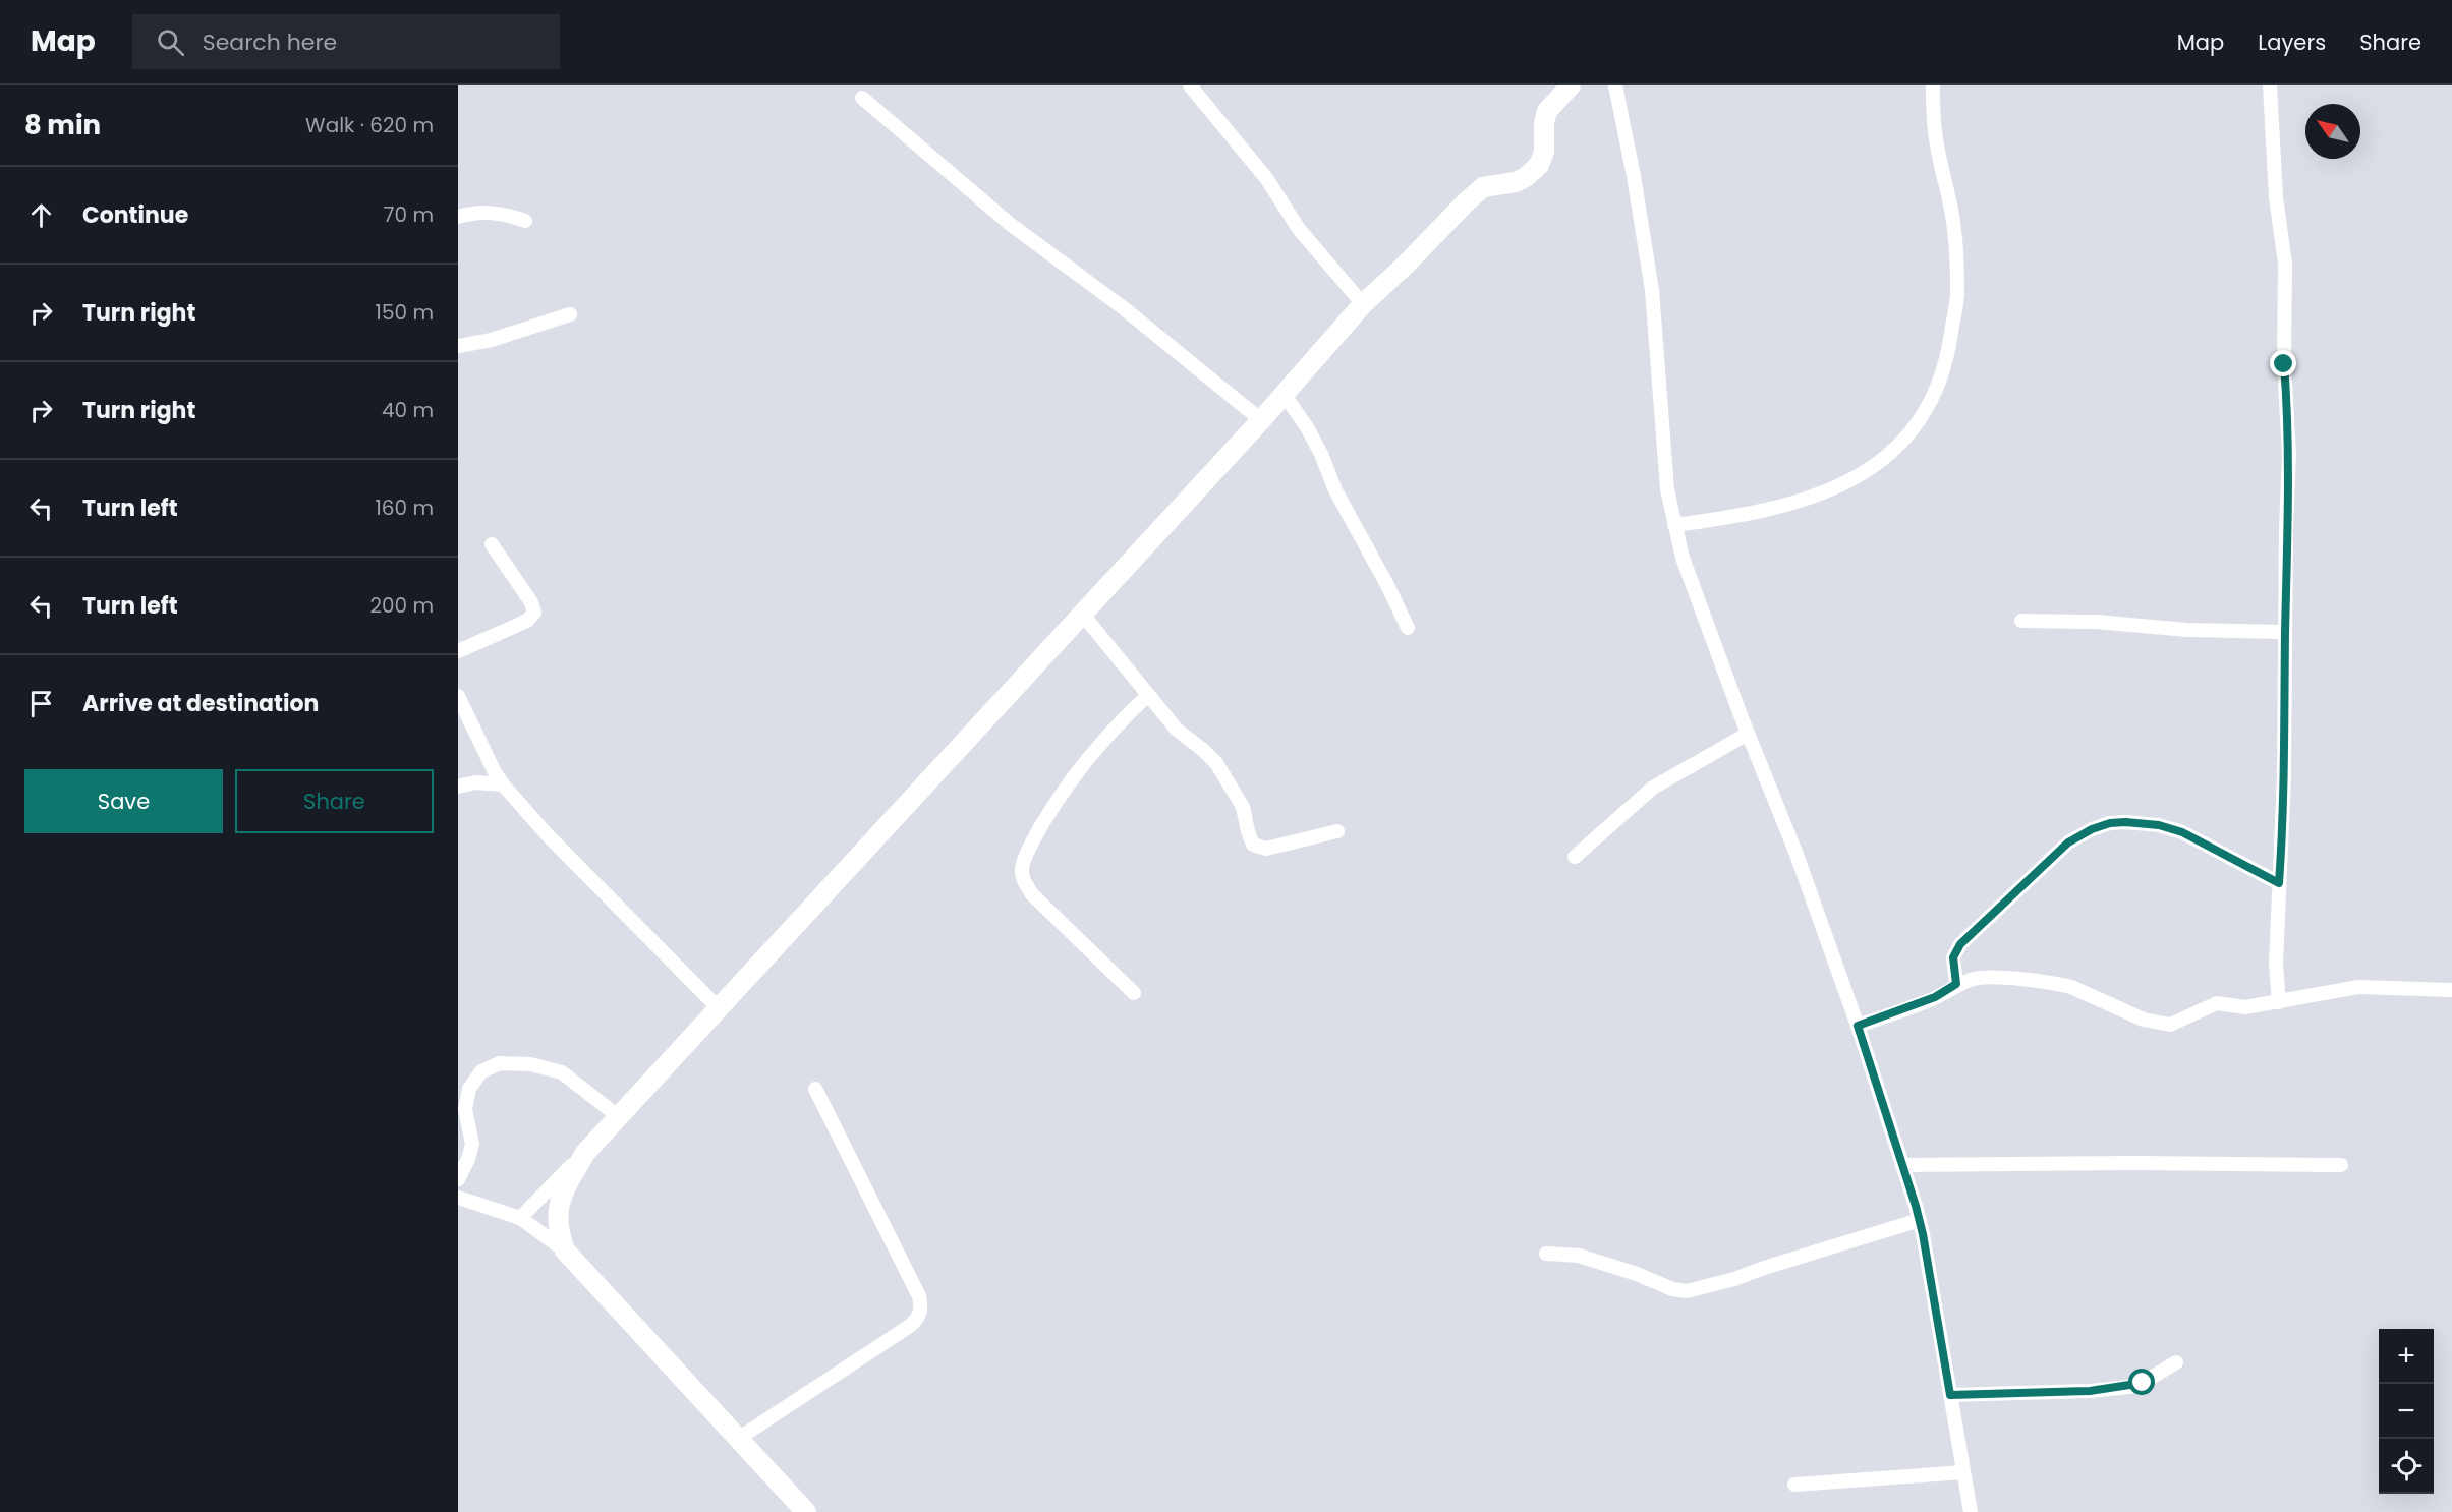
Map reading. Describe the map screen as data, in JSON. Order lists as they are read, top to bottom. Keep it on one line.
{"north":"top left","page":{"header":"Map","search":"Search here","nav":["Map","Layers","Share"],"heading":["8 min","Walk · 620 m"],"list":[["Continue","70 m"],["Turn right","150 m"],["Turn right","40 m"],["Turn left","160 m"],["Turn left","200 m"],"Arrive at destination"],"buttons":["Save","Share"],"map_buttons":["+","−"]}}
